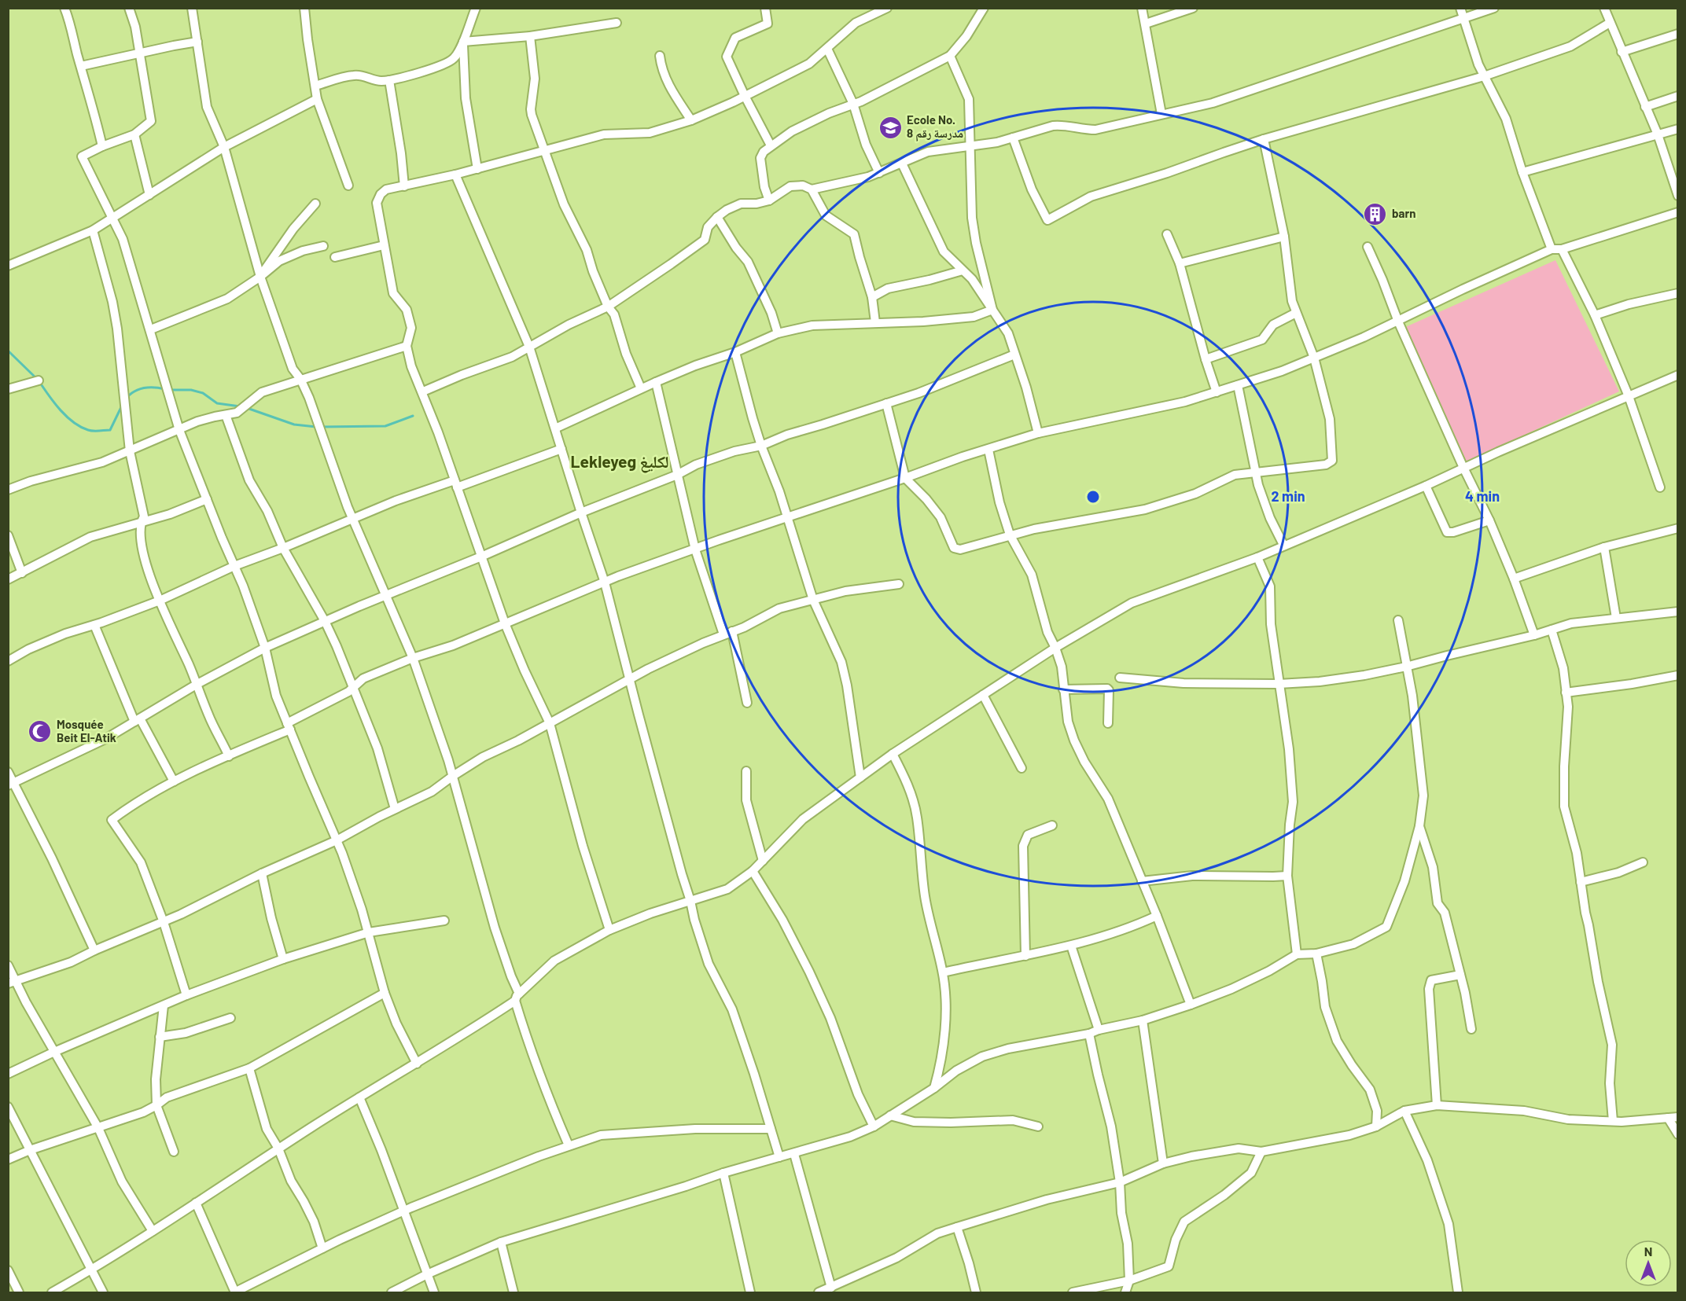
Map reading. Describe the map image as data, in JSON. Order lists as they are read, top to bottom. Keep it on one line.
{"districts":["Lekleyeg لكليغ"],"places":{"school or university":["Ecole No. 8 مدرسة رقم"],"building":["barn"],"mosque":["Mosquée Beit El-Atik"]},"north":"top","rings":["2 min","4 min"]}
